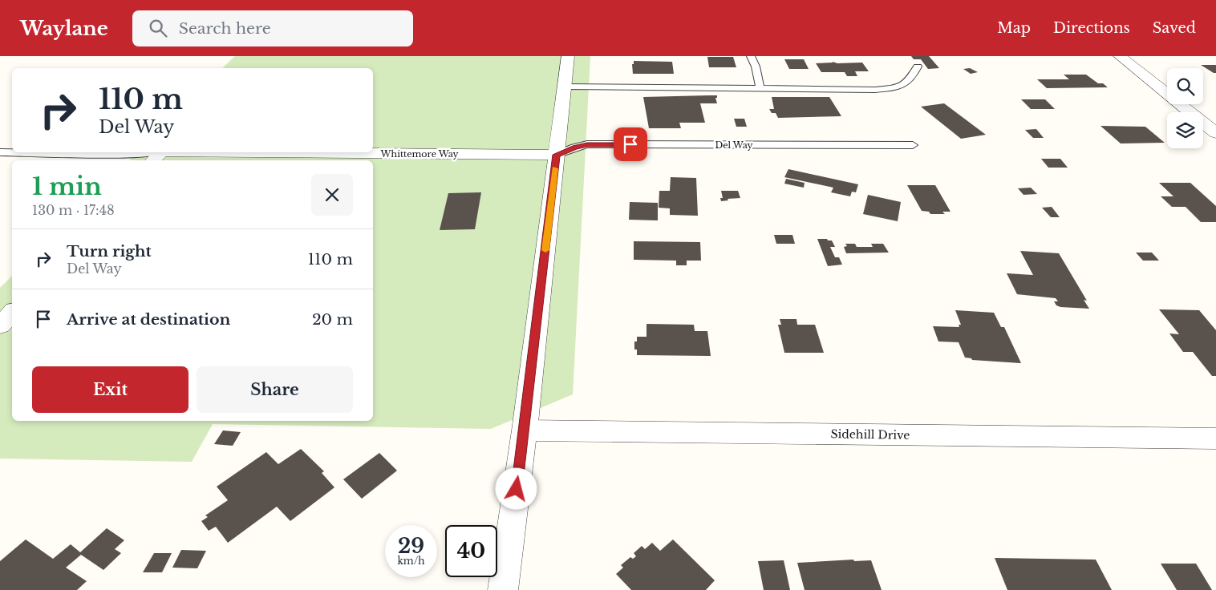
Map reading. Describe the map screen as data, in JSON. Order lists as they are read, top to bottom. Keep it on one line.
{"streets":{"street":["Whittemore Way","Sidehill Drive"],"lane":["Del Way"]},"crossings":[["Del Way","Whittemore Way"]],"page":{"header":"Waylane","search":"Search here","nav":["Map","Directions","Saved"],"turn":["110 m","Del Way"],"heading":["1 min","130 m · 17:48"],"list":[{"name":"Turn right","note":"Del Way","value":"110 m"},{"name":"Arrive at destination","value":"20 m"}],"buttons":["Exit","Share"],"speed":"29 km/h","limit":"40"}}
